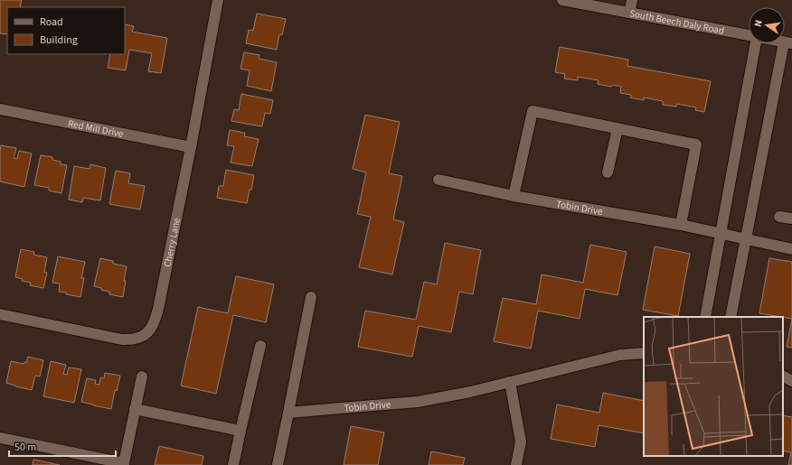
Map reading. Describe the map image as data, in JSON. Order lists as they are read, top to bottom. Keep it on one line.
{"streets":{"street":["South Beech Daly Road","Red Mill Drive","Tobin Drive","Cherry Lane"]},"crossings":[["Red Mill Drive","Cherry Lane"]],"legend":["Road","Building"],"scale_bar":"50 m","north":"left"}
